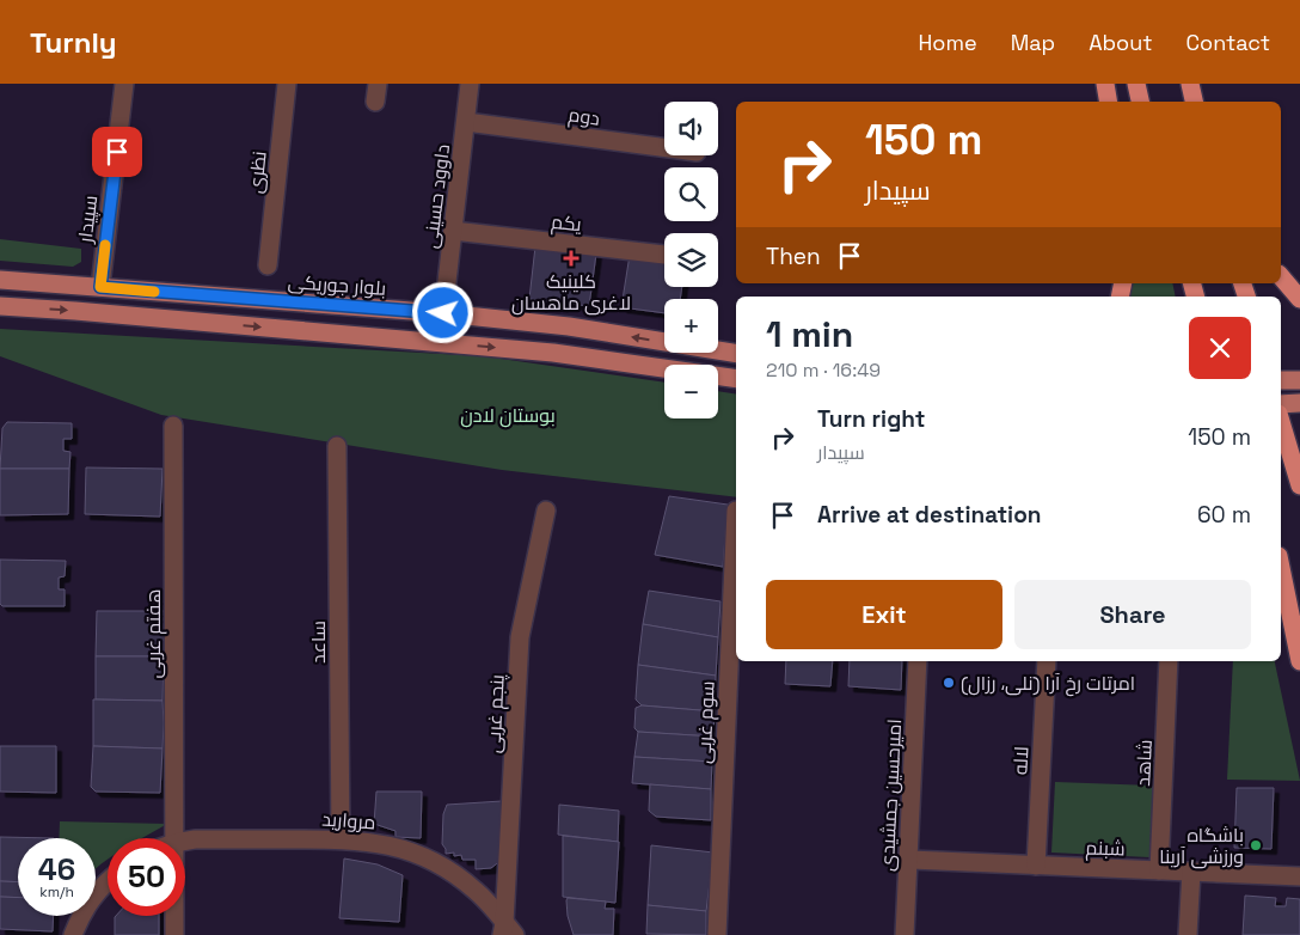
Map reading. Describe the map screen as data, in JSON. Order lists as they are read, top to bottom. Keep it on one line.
{"streets":{"main road":["بلوار جوریکی"],"street":["دوم","نظری","داوود حسینی","سپیدار","یکم","هفتم غربی","ساعد","پنجم غربی","سوم غربی","لاله","شاهد","امیرحسین جمشیدی","مروارید","شبنم"]},"crossings":[["دوم","داوود حسینی"],["داوود حسینی","یکم"],["داوود حسینی","بلوار جوریکی"],["سپیدار","بلوار جوریکی"],["ساعد","مروارید"],["پنجم غربی","مروارید"],["لاله","شبنم"],["شاهد","شبنم"],["امیرحسین جمشیدی","شبنم"]],"parks":["بوستان لادن"],"places":{"health":["کلینیک لاغری ماهسان"],"other":["امرتات رخ آرا (نلی، رزال)","باشگاه ورزشی آرینا"]},"page":{"header":"Turnly","nav":["Home","Map","About","Contact"],"map_buttons":["+","−"],"turn":["150 m","سپیدار"],"then":"Then","heading":["1 min","210 m · 16:49"],"list":[{"name":"Turn right","note":"سپیدار","value":"150 m"},{"name":"Arrive at destination","value":"60 m"}],"buttons":["Exit","Share"],"speed":"46 km/h","limit":"50"}}
